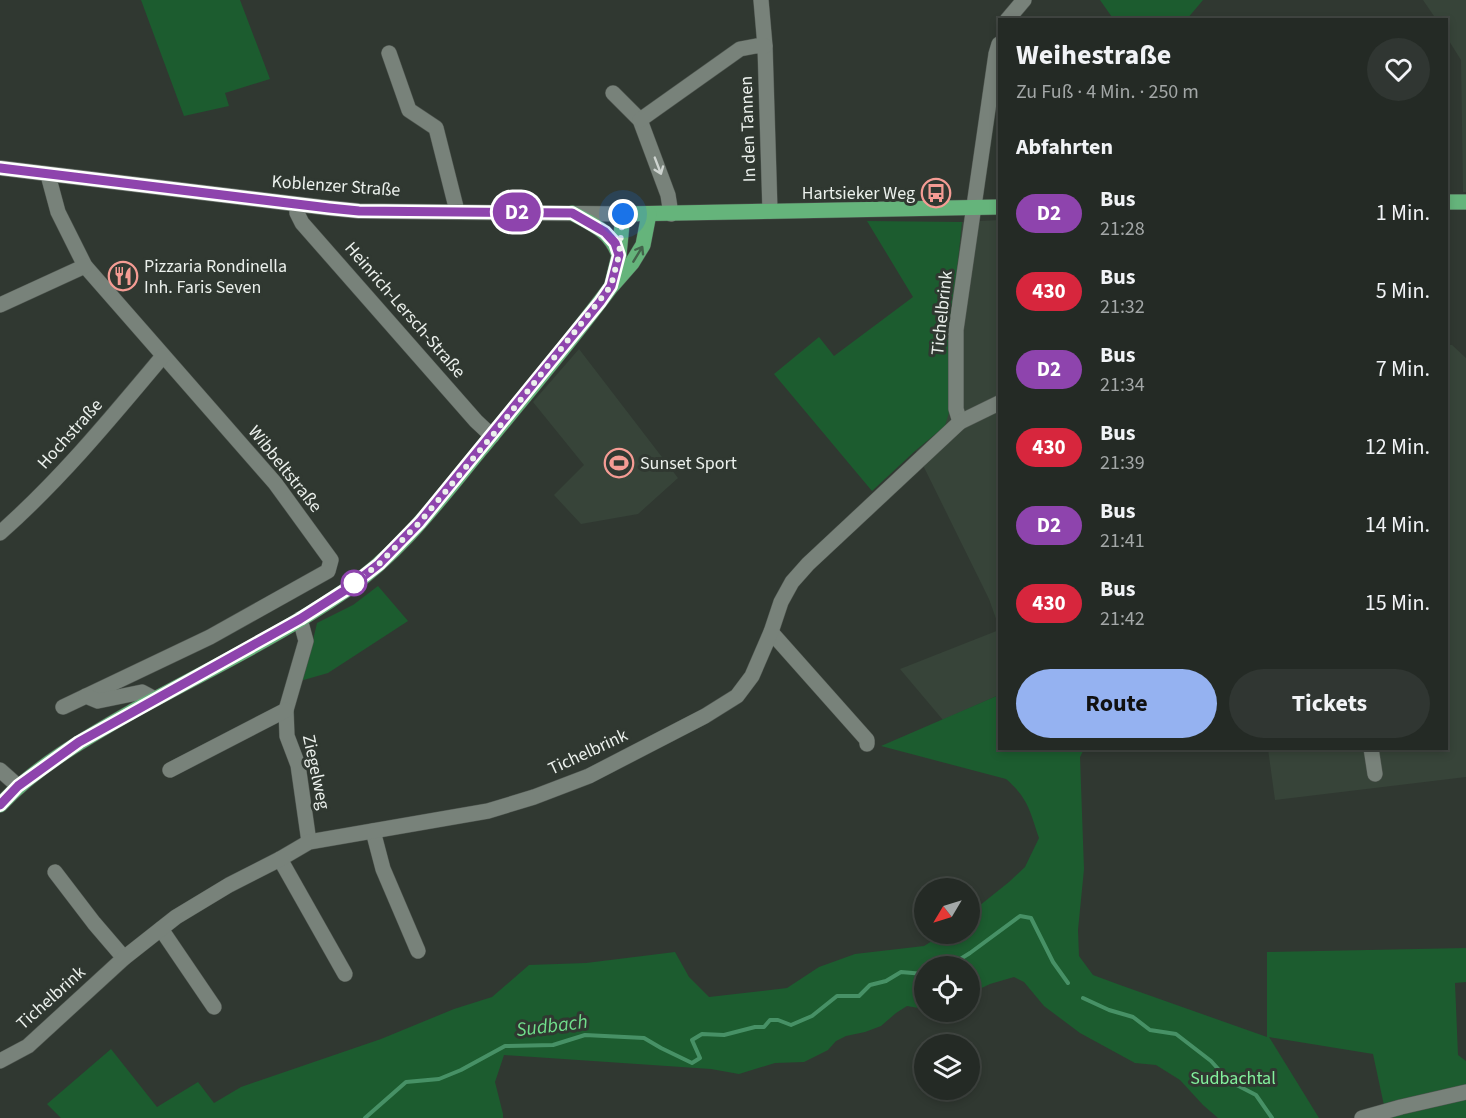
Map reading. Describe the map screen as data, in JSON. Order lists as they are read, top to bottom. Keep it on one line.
{"streets":{"main road":["Koblenzer Straße"],"street":["In den Tannen","Heinrich-Lersch-Straße","Tichelbrink","Hochstraße","Wibbeltstraße","Ziegelweg"]},"crossings":[["In den Tannen","Koblenzer Straße"],["Koblenzer Straße","Heinrich-Lersch-Straße"],["Koblenzer Straße","Tichelbrink"],["Koblenzer Straße","Wibbeltstraße"],["Tichelbrink","Ziegelweg"],["Hochstraße","Wibbeltstraße"]],"water":["Sudbach"],"parks":["Sudbachtal"],"places":{"bus stop":["Hartsieker Weg"],"restaurant":["Pizzaria Rondinella Inh. Faris Seven"],"sports":["Sunset Sport"]},"lines":["bus line D2"],"north":"bottom left","page":{"on_map":"D2","heading":[["Weihestraße","Zu Fuß · 4 Min. · 250 m"],"Abfahrten"],"list":[{"mark":"D2","name":"Bus","note":"21:28","value":"1 Min."},{"mark":"430","name":"Bus","note":"21:32","value":"5 Min."},{"mark":"D2","name":"Bus","note":"21:34","value":"7 Min."},{"mark":"430","name":"Bus","note":"21:39","value":"12 Min."},{"mark":"D2","name":"Bus","note":"21:41","value":"14 Min."},{"mark":"430","name":"Bus","note":"21:42","value":"15 Min."}],"buttons":["Route","Tickets"]}}
